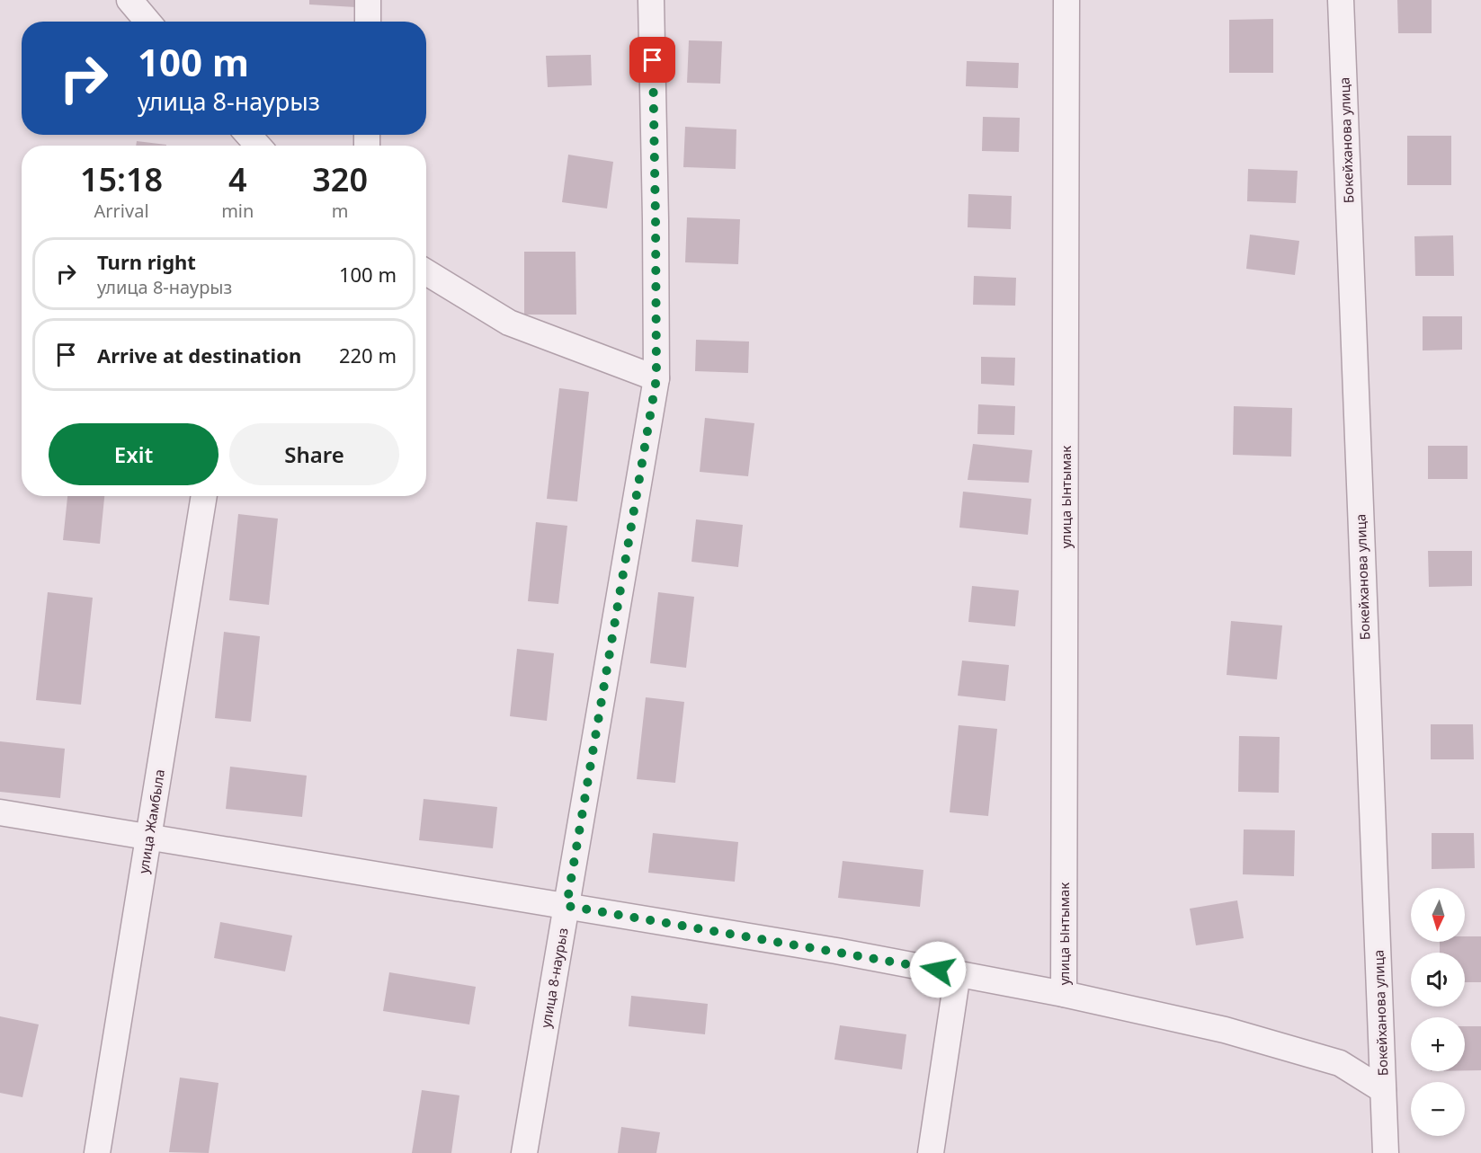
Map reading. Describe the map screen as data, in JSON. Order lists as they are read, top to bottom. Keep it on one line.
{"streets":{"street":["Бокейханова улица","улица Ынтымак","улица Жамбыла","улица 8-наурыз"]},"north":"bottom","page":{"turn":["100 m","улица 8-наурыз"],"eta":["15:18","Arrival","4","min","320","m"],"list":[{"name":"Turn right","note":"улица 8-наурыз","value":"100 m"},{"name":"Arrive at destination","value":"220 m"}],"buttons":["Exit","Share"],"map_buttons":["+","−"]}}
